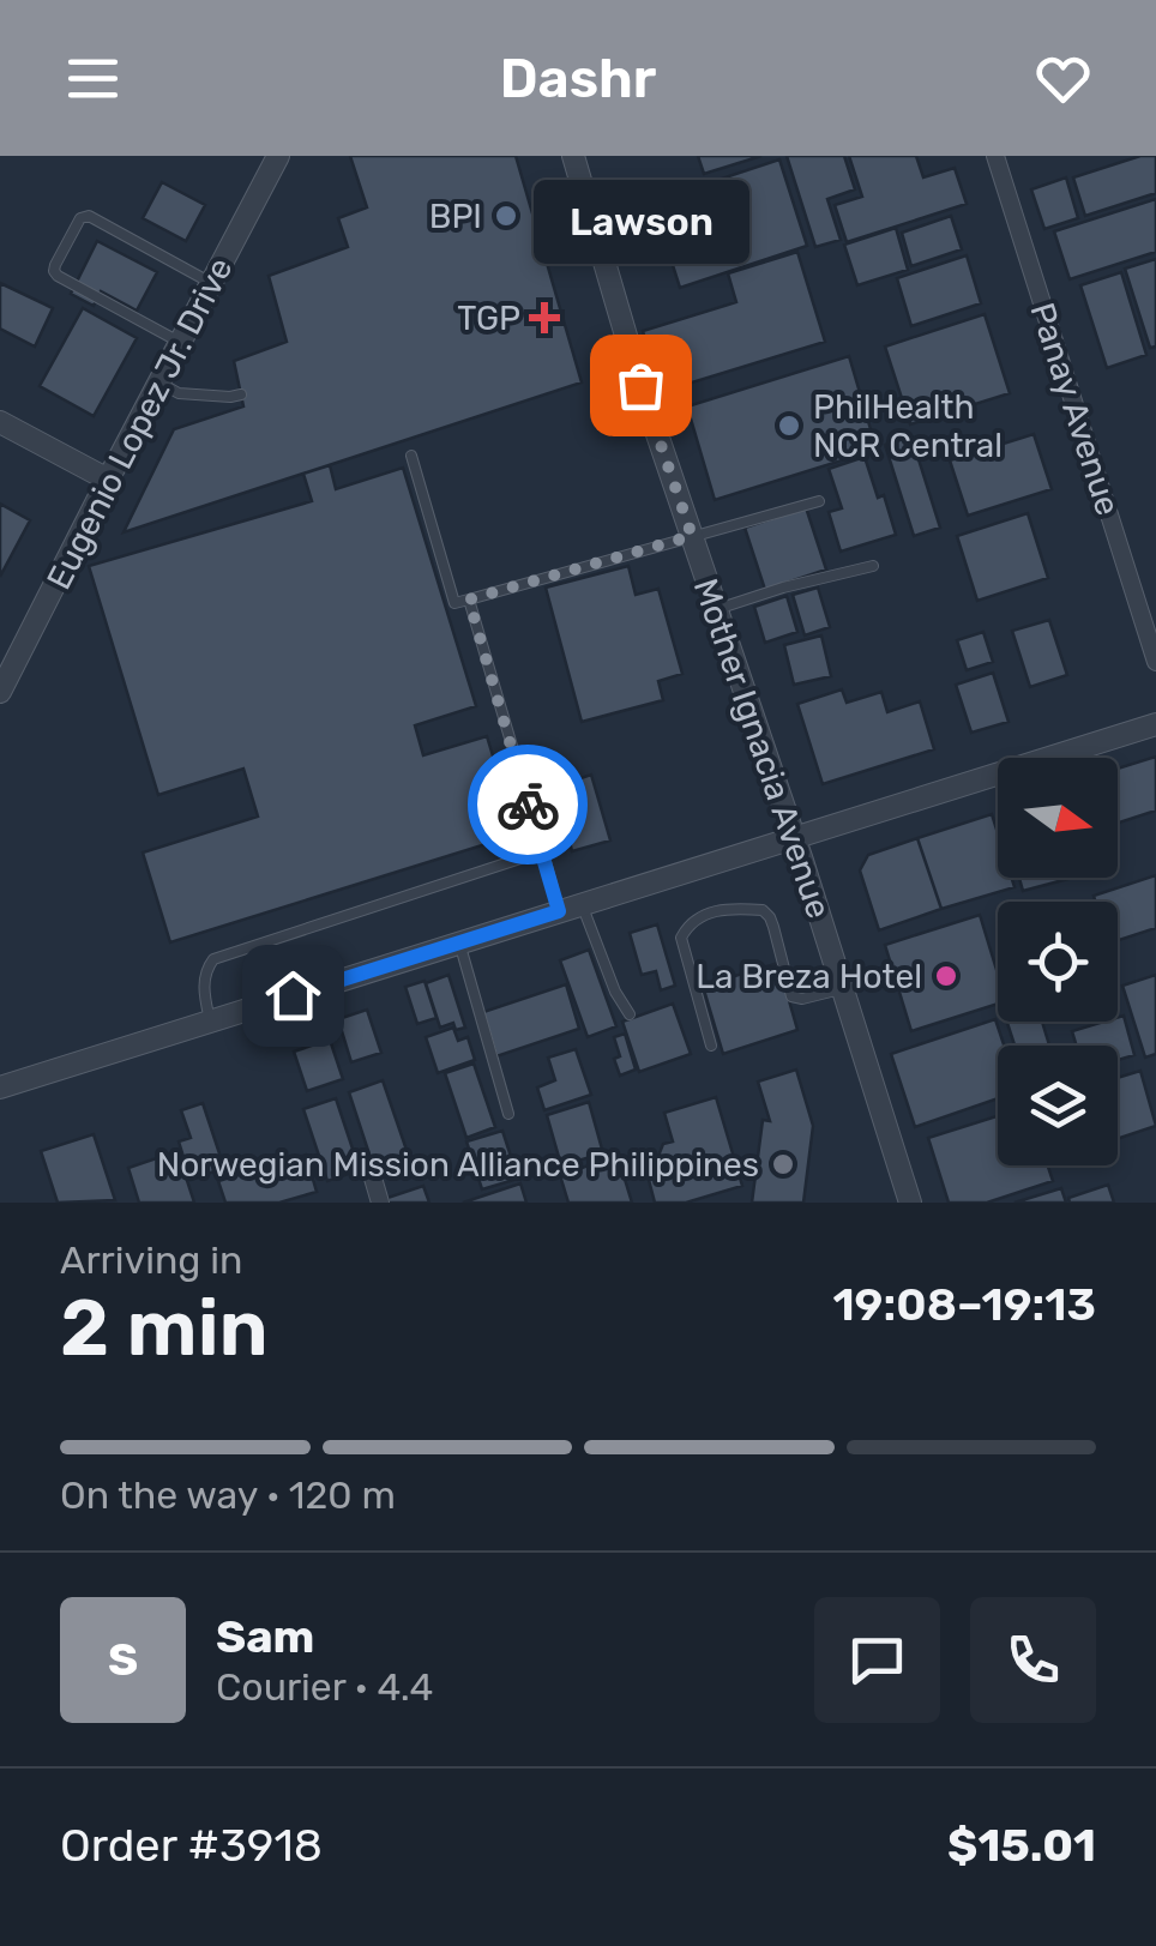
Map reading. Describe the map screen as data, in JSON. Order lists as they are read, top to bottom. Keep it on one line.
{"streets":{"street":["Panay Avenue","Eugenio Lopez Jr. Drive","Mother Ignacia Avenue"]},"places":{"other":["BPI","Lawson","PhilHealth NCR Central","La Breza Hotel","Norwegian Mission Alliance Philippines"],"health":["TGP"]},"north":"right","page":{"header":"Dashr","bubble":"Lawson","heading":["2 min","Arriving in","19:08–19:13"],"panel":["Sam","Courier · 4.4","Order #3918","$15.01"],"bar":"On the way · 120 m","round":"S"}}
